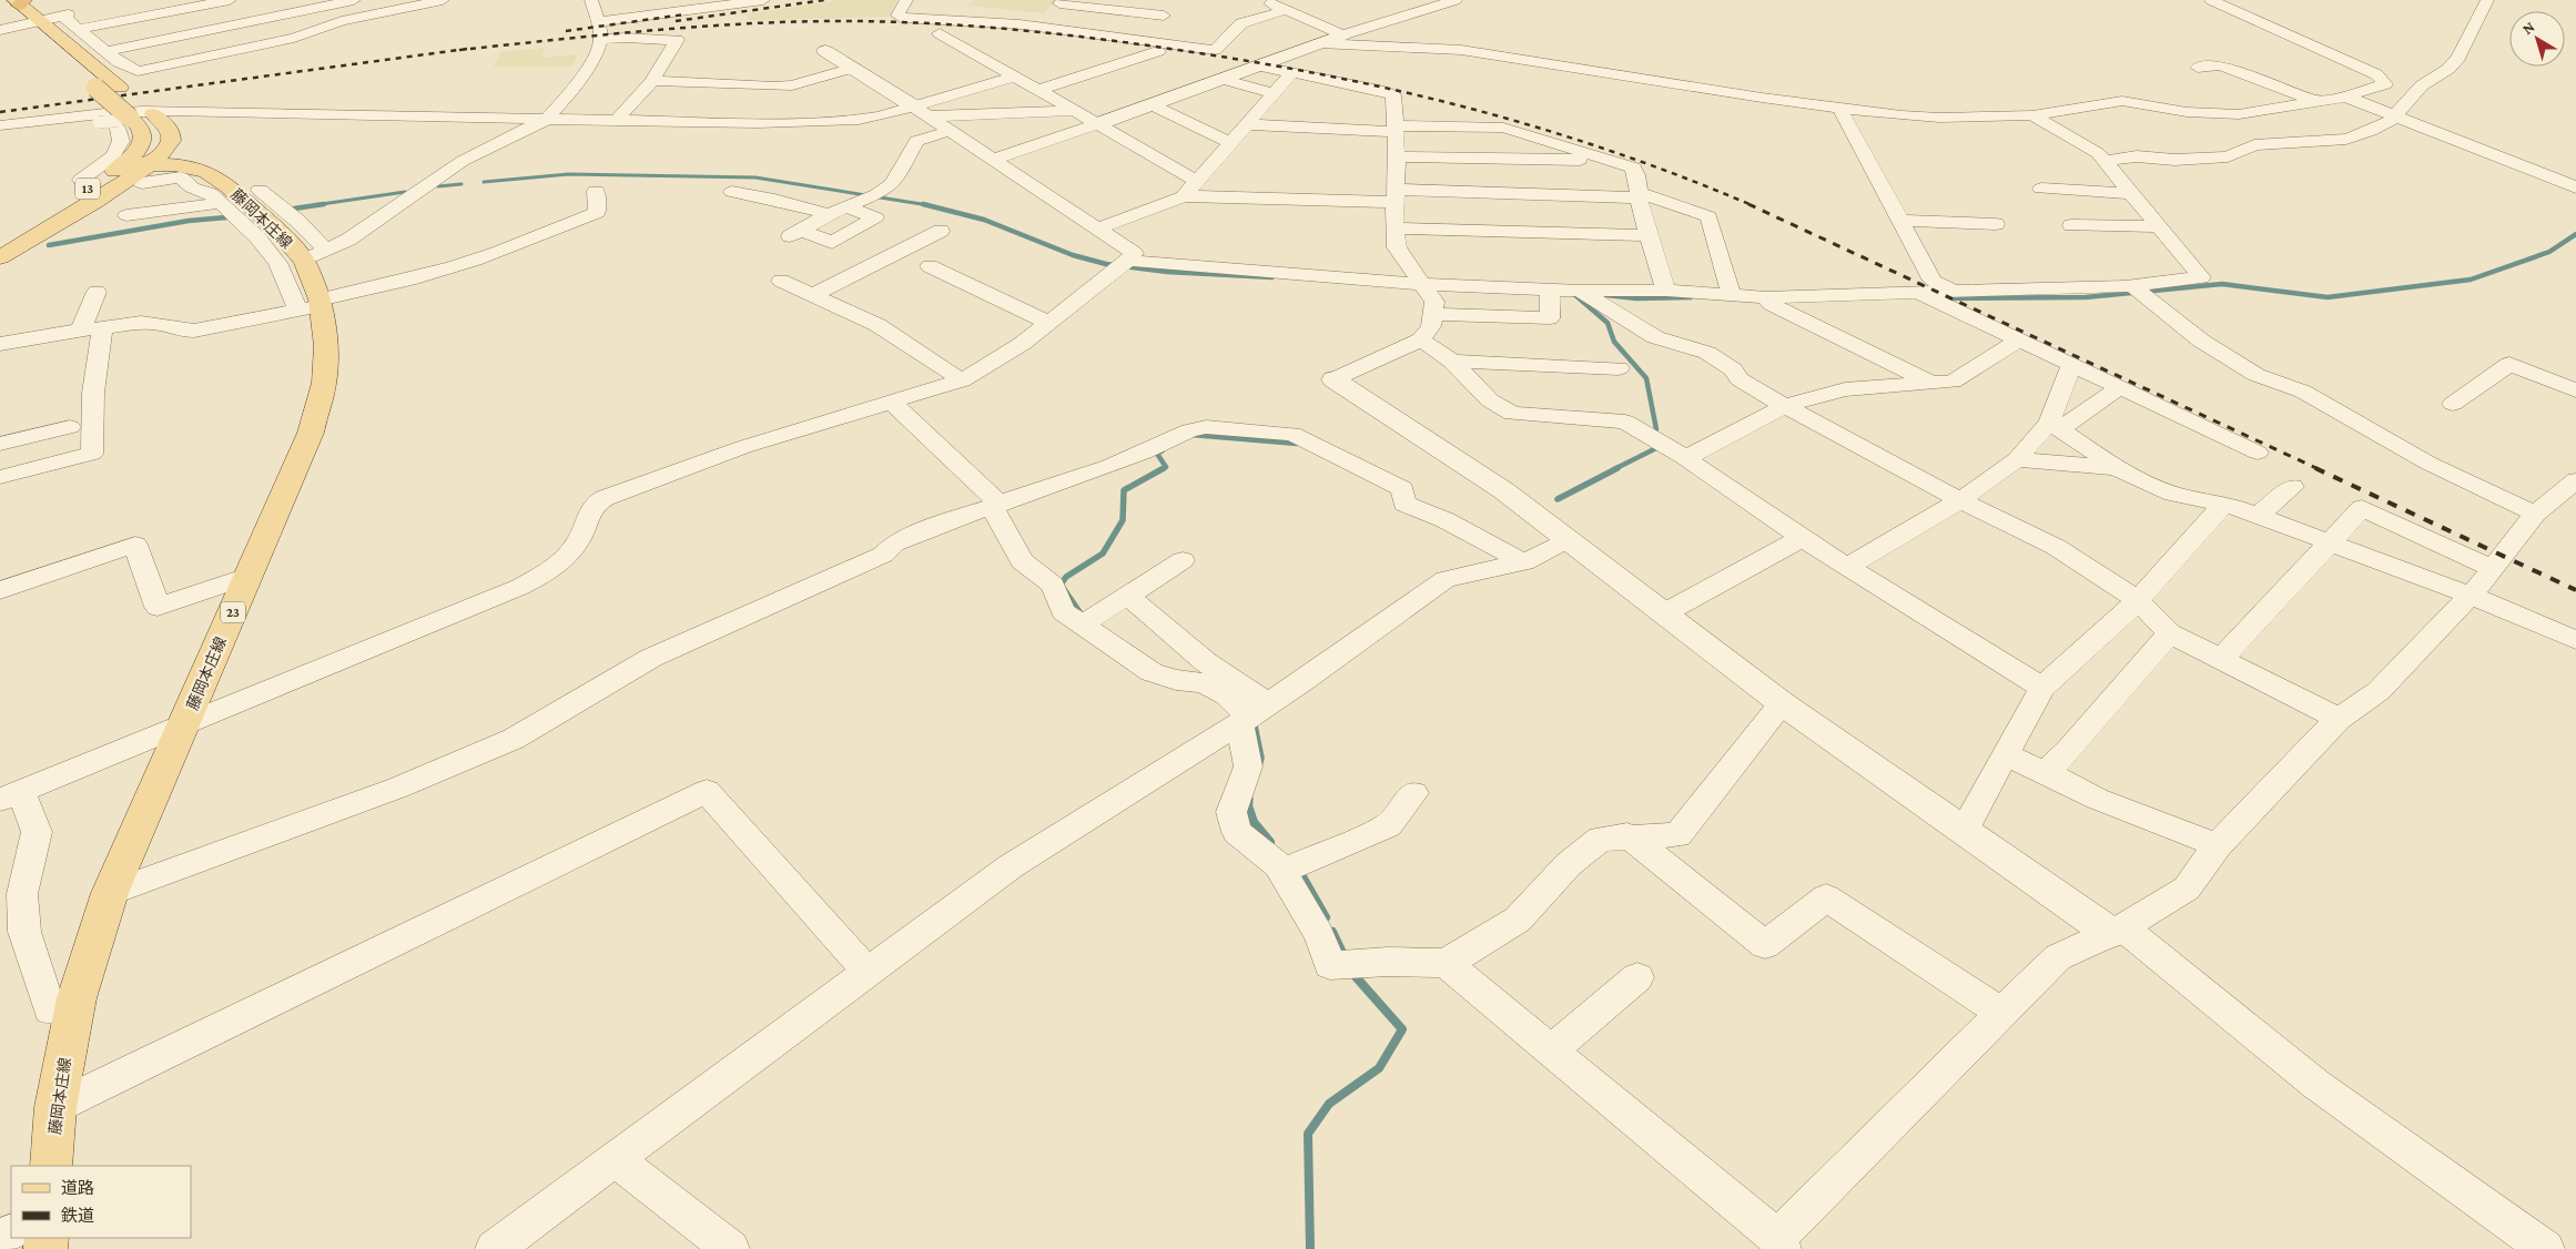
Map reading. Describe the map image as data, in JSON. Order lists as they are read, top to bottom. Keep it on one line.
{"streets":{"main road":["13","藤岡本庄線","23"]},"crossings":[["13","藤岡本庄線"]],"legend":["道路","鉄道"],"north":"top left"}
